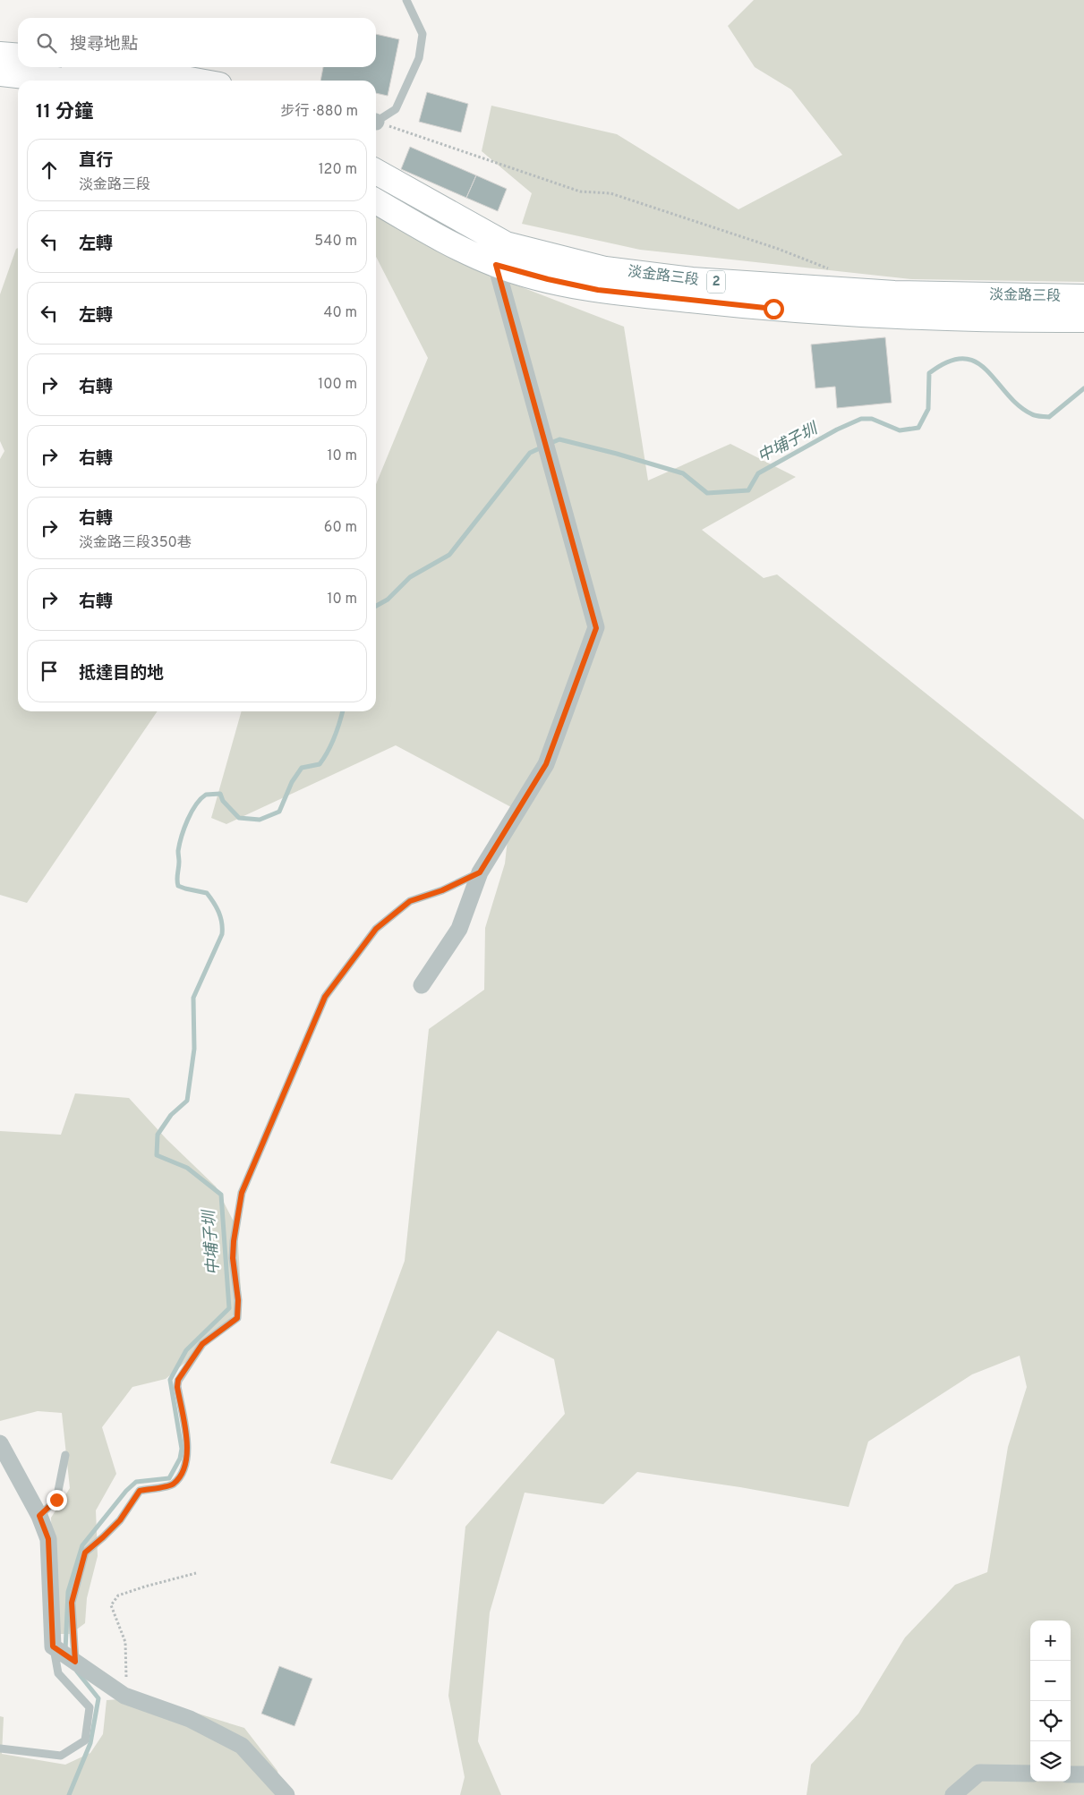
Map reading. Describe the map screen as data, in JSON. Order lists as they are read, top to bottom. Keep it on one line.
{"streets":{"main road":["淡金路三段","2"]},"water":["中埔子圳"],"page":{"search":"搜尋地點","heading":["11 分鐘","步行 · 880 m"],"list":[["直行","淡金路三段","120 m"],["左轉","540 m"],["左轉","40 m"],["右轉","100 m"],["右轉","10 m"],["右轉","淡金路三段350巷","60 m"],["右轉","10 m"],"抵達目的地"],"map_buttons":["+","−"]}}
